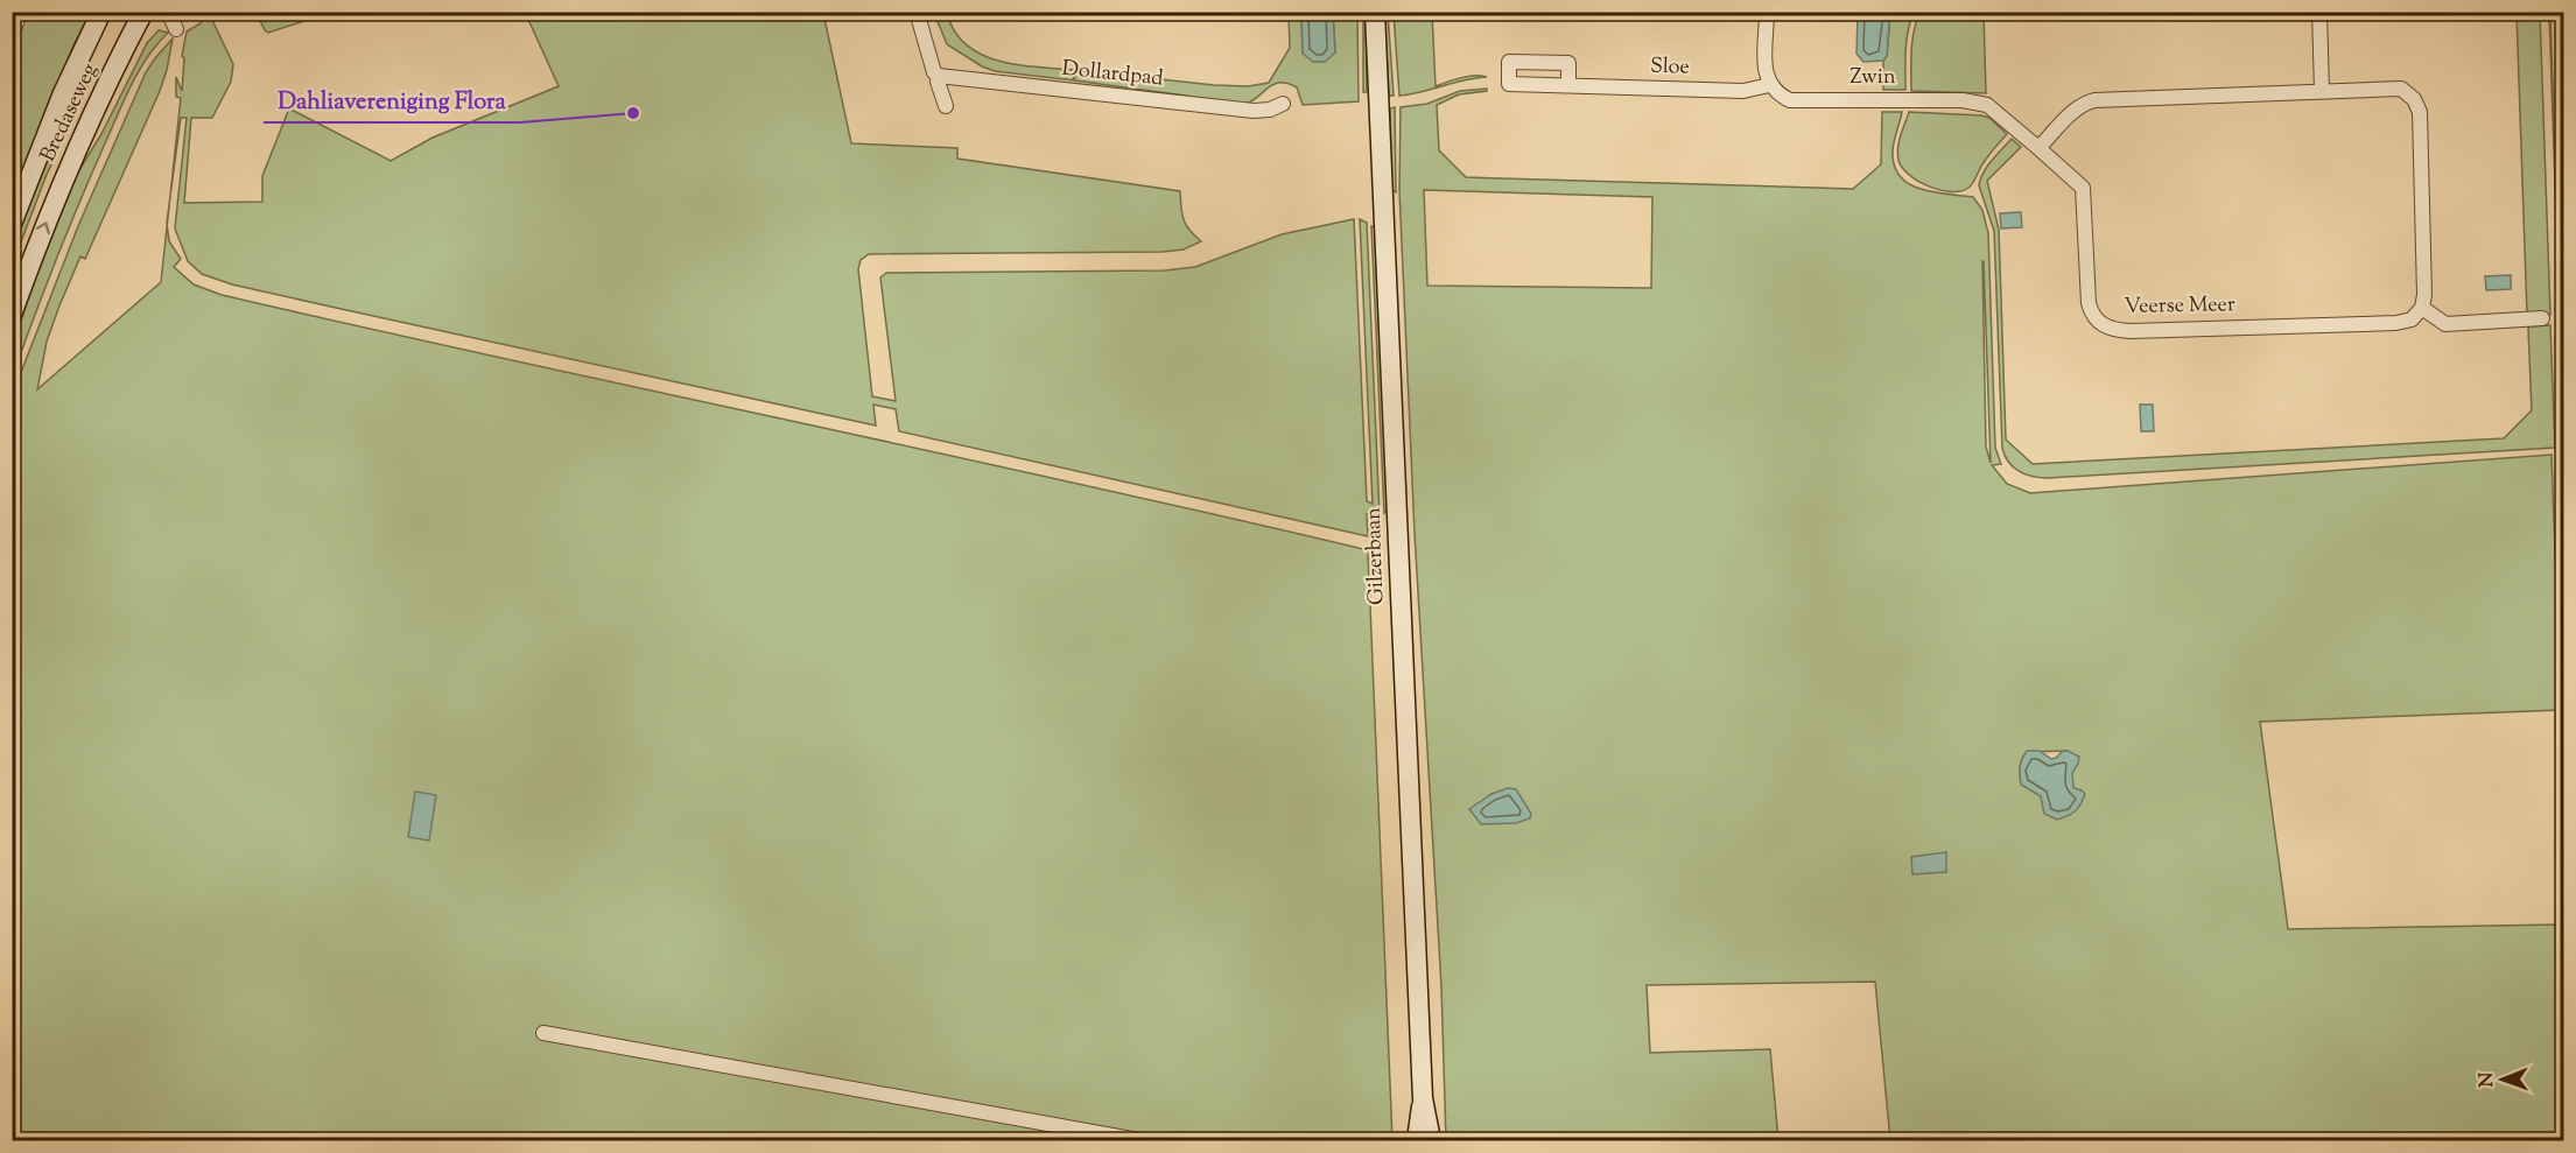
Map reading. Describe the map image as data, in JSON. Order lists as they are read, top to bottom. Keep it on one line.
{"streets":{"street":["Sloe","Dollardpad","Zwin","Bredaseweg","Veerse Meer","Gilzerbaan"]},"crossings":[["Sloe","Zwin"],["Zwin","Veerse Meer"]],"places":["Dahliavereniging Flora"],"north":"left"}
